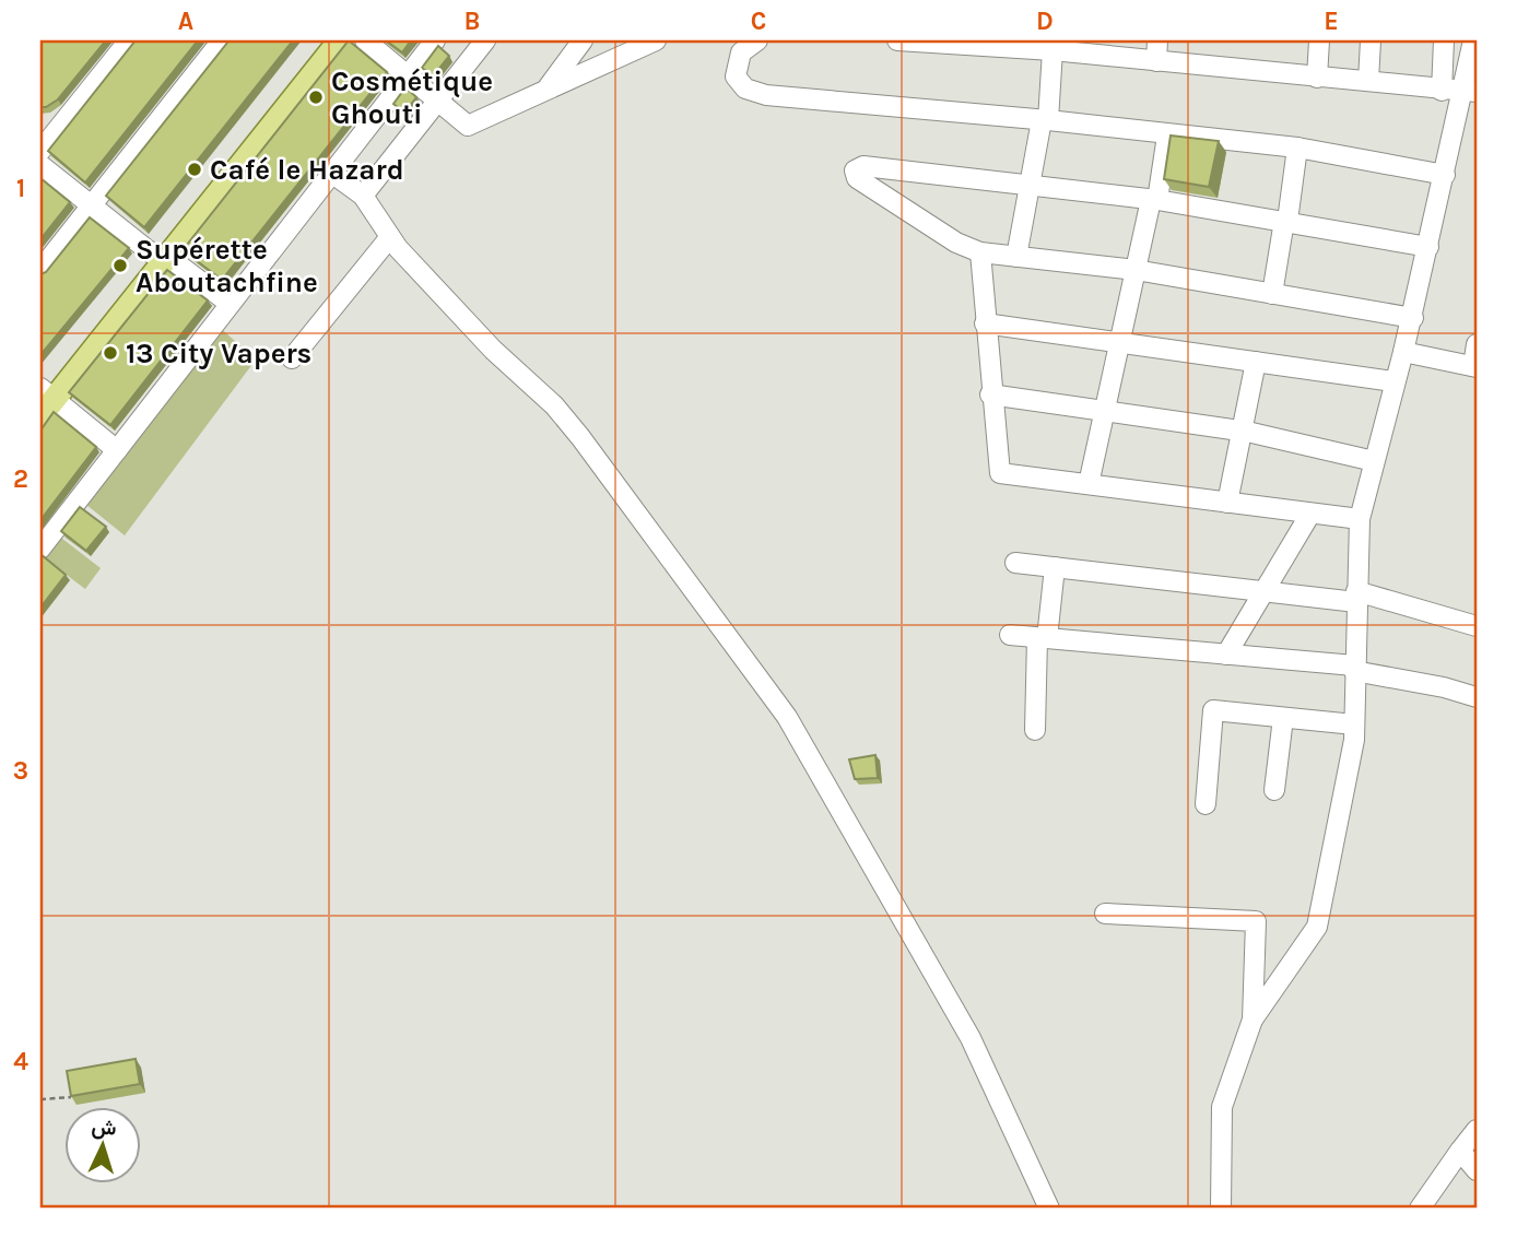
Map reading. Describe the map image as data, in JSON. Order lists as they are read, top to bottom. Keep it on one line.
{"places":["Cosmétique Ghouti","Café le Hazard","Supérette Aboutachfine","13 City Vapers"],"north":"top","grid":{"columns":["A","B","C","D","E"],"rows":["1","2","3","4"]}}
